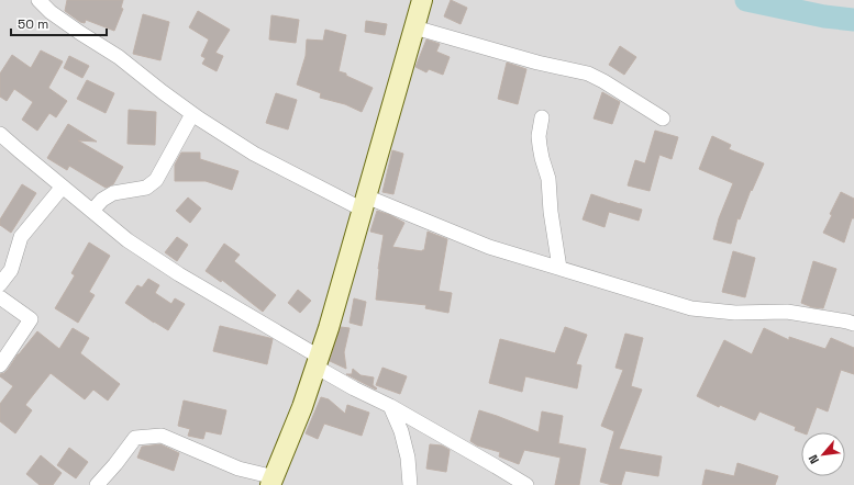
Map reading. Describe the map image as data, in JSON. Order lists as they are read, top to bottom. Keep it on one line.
{"scale_bar":"50 m","north":"bottom left"}
